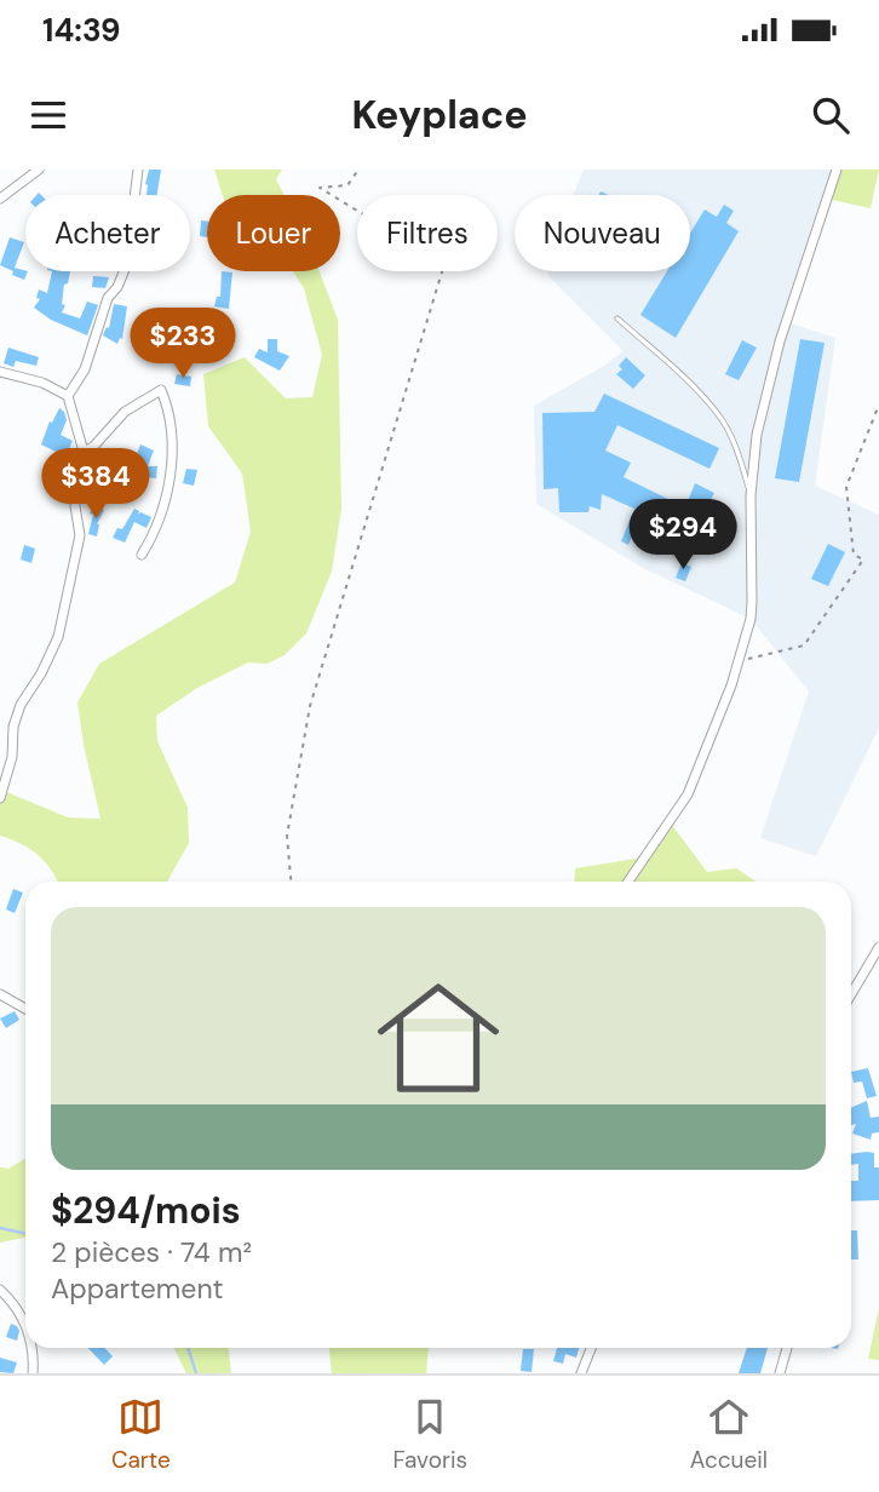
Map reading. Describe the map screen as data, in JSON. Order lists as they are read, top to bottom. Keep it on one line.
{"page":{"status":"14:39","header":"Keyplace","chip":["Acheter","Louer","Filtres","Nouveau"],"price":["$233","$384","$294"],"list":[{"name":"$294/mois","note":"2 pièces · 74 m² · Appartement"}],"tabs":["Carte","Favoris","Accueil"]}}
